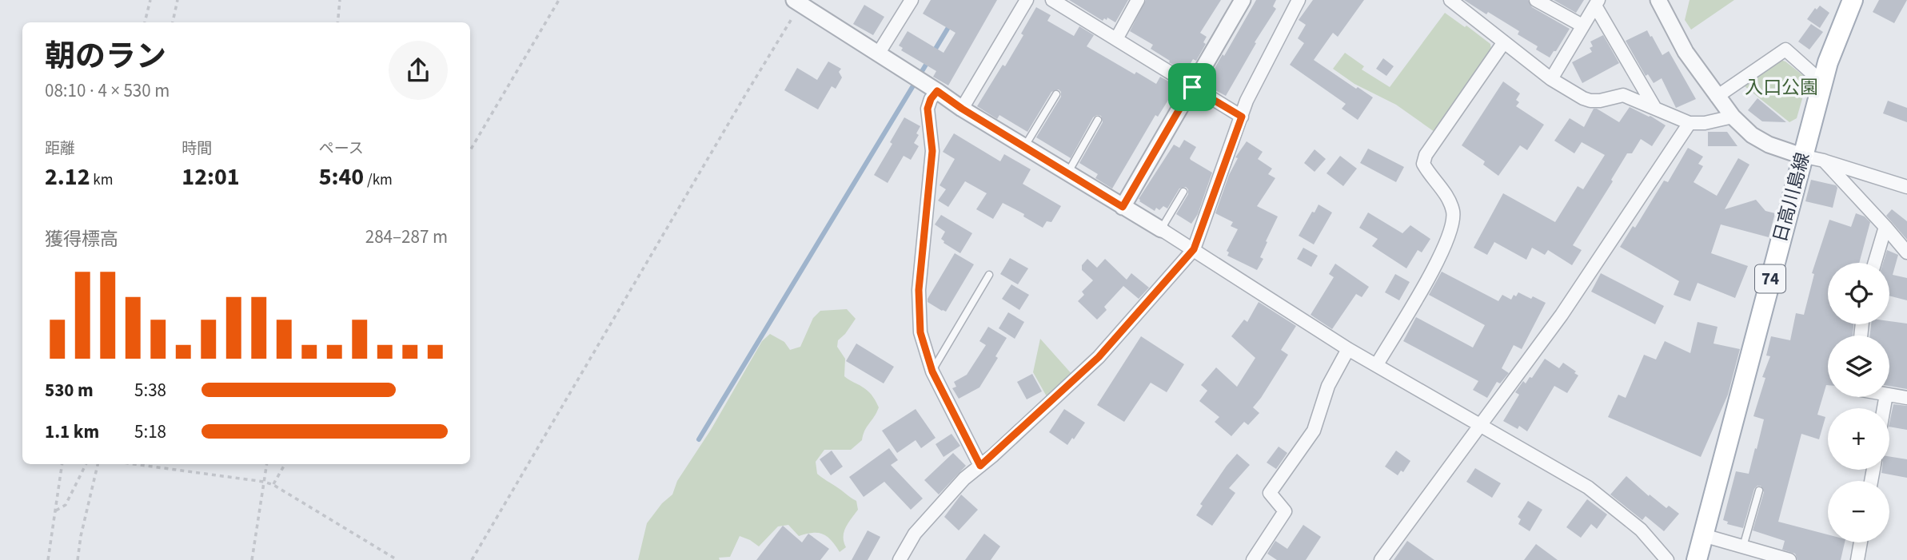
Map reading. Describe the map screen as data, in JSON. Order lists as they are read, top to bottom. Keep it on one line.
{"streets":{"main road":["日高川島線","74"]},"parks":["入口公園"],"page":{"heading":["朝のラン","08:10 · 4 × 530 m"],"stats":[["距離","2.12 km"],["時間","12:01"],["ペース","5:40 /km"]],"chart":["獲得標高","284–287 m"],"map_buttons":["+","−"],"list":[{"name":"530 m","note":"5:38"},{"name":"1.1 km","note":"5:18"}]}}
